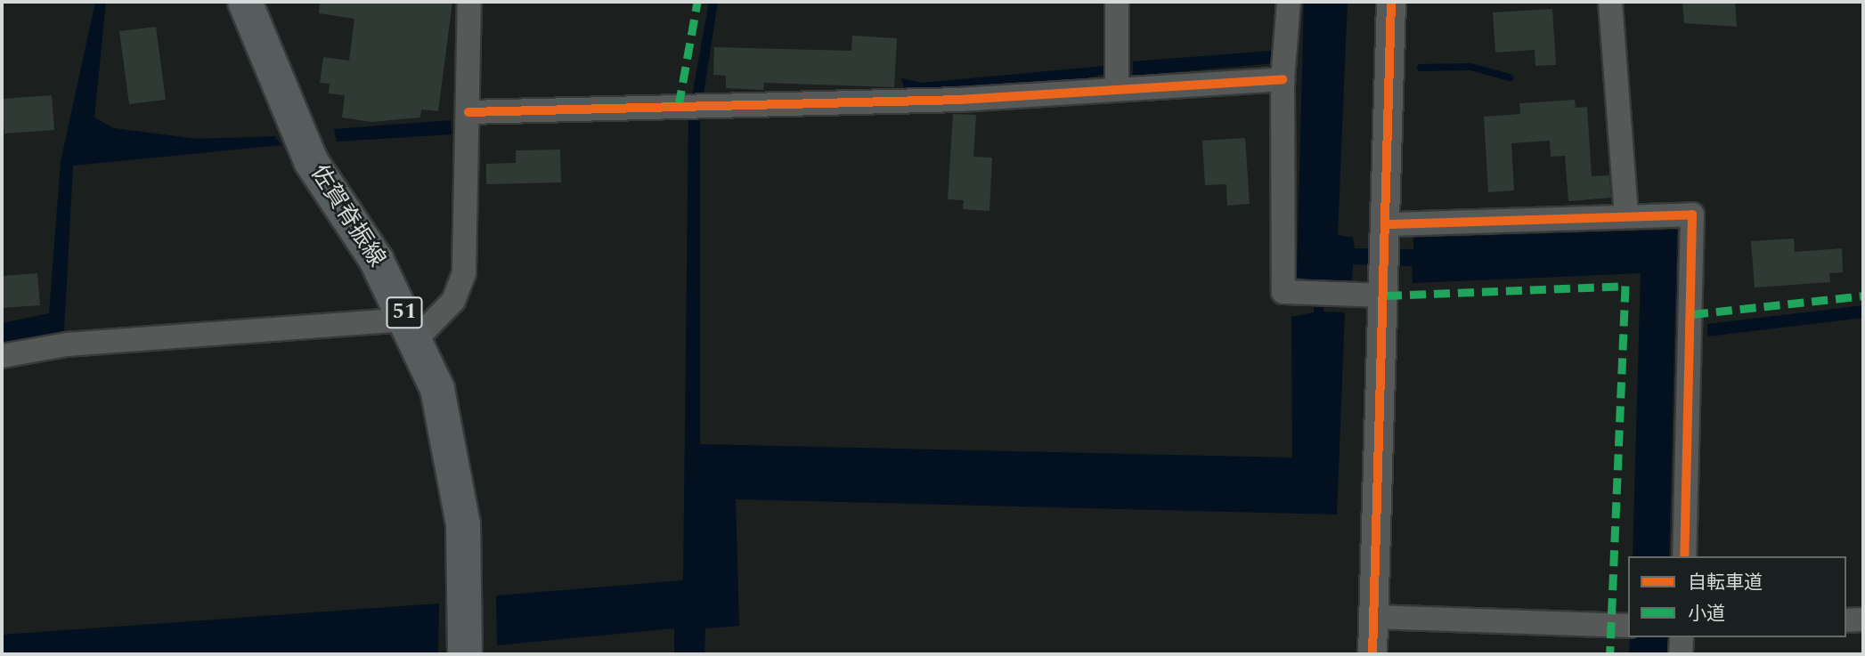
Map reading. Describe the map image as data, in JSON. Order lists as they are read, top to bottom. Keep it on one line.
{"streets":{"main road":["佐賀脊振線","51"]},"legend":["自転車道","小道"]}
